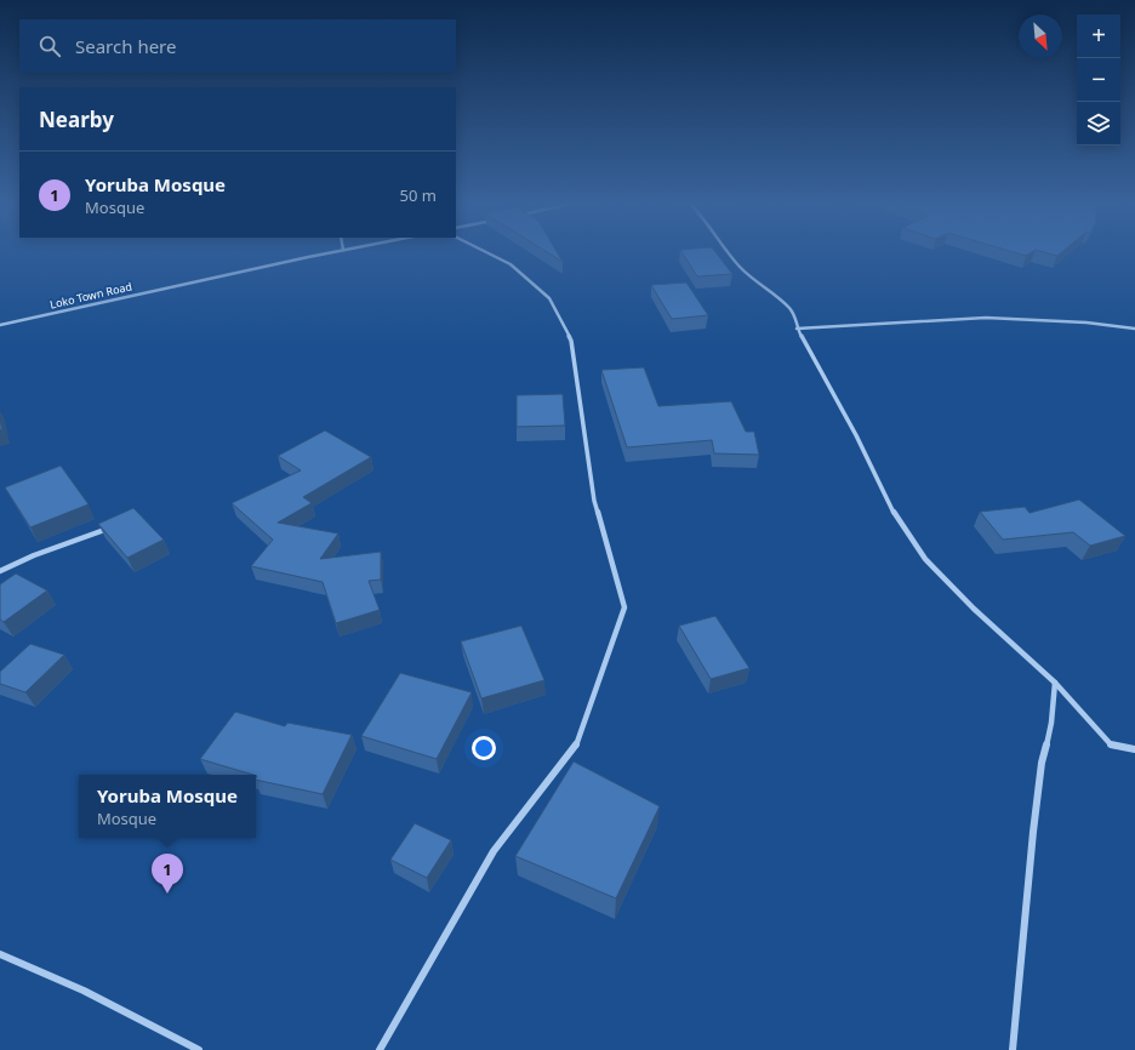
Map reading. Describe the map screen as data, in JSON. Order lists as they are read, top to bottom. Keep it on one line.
{"streets":{"street":["Loko Town Road"]},"north":"bottom right","page":{"map_buttons":["+","−"],"search":"Search here","heading":"Nearby","list":[{"mark":"1","name":"Yoruba Mosque","note":"Mosque","value":"50 m"}],"popup":["Yoruba Mosque","Mosque"],"pins":"1"}}
